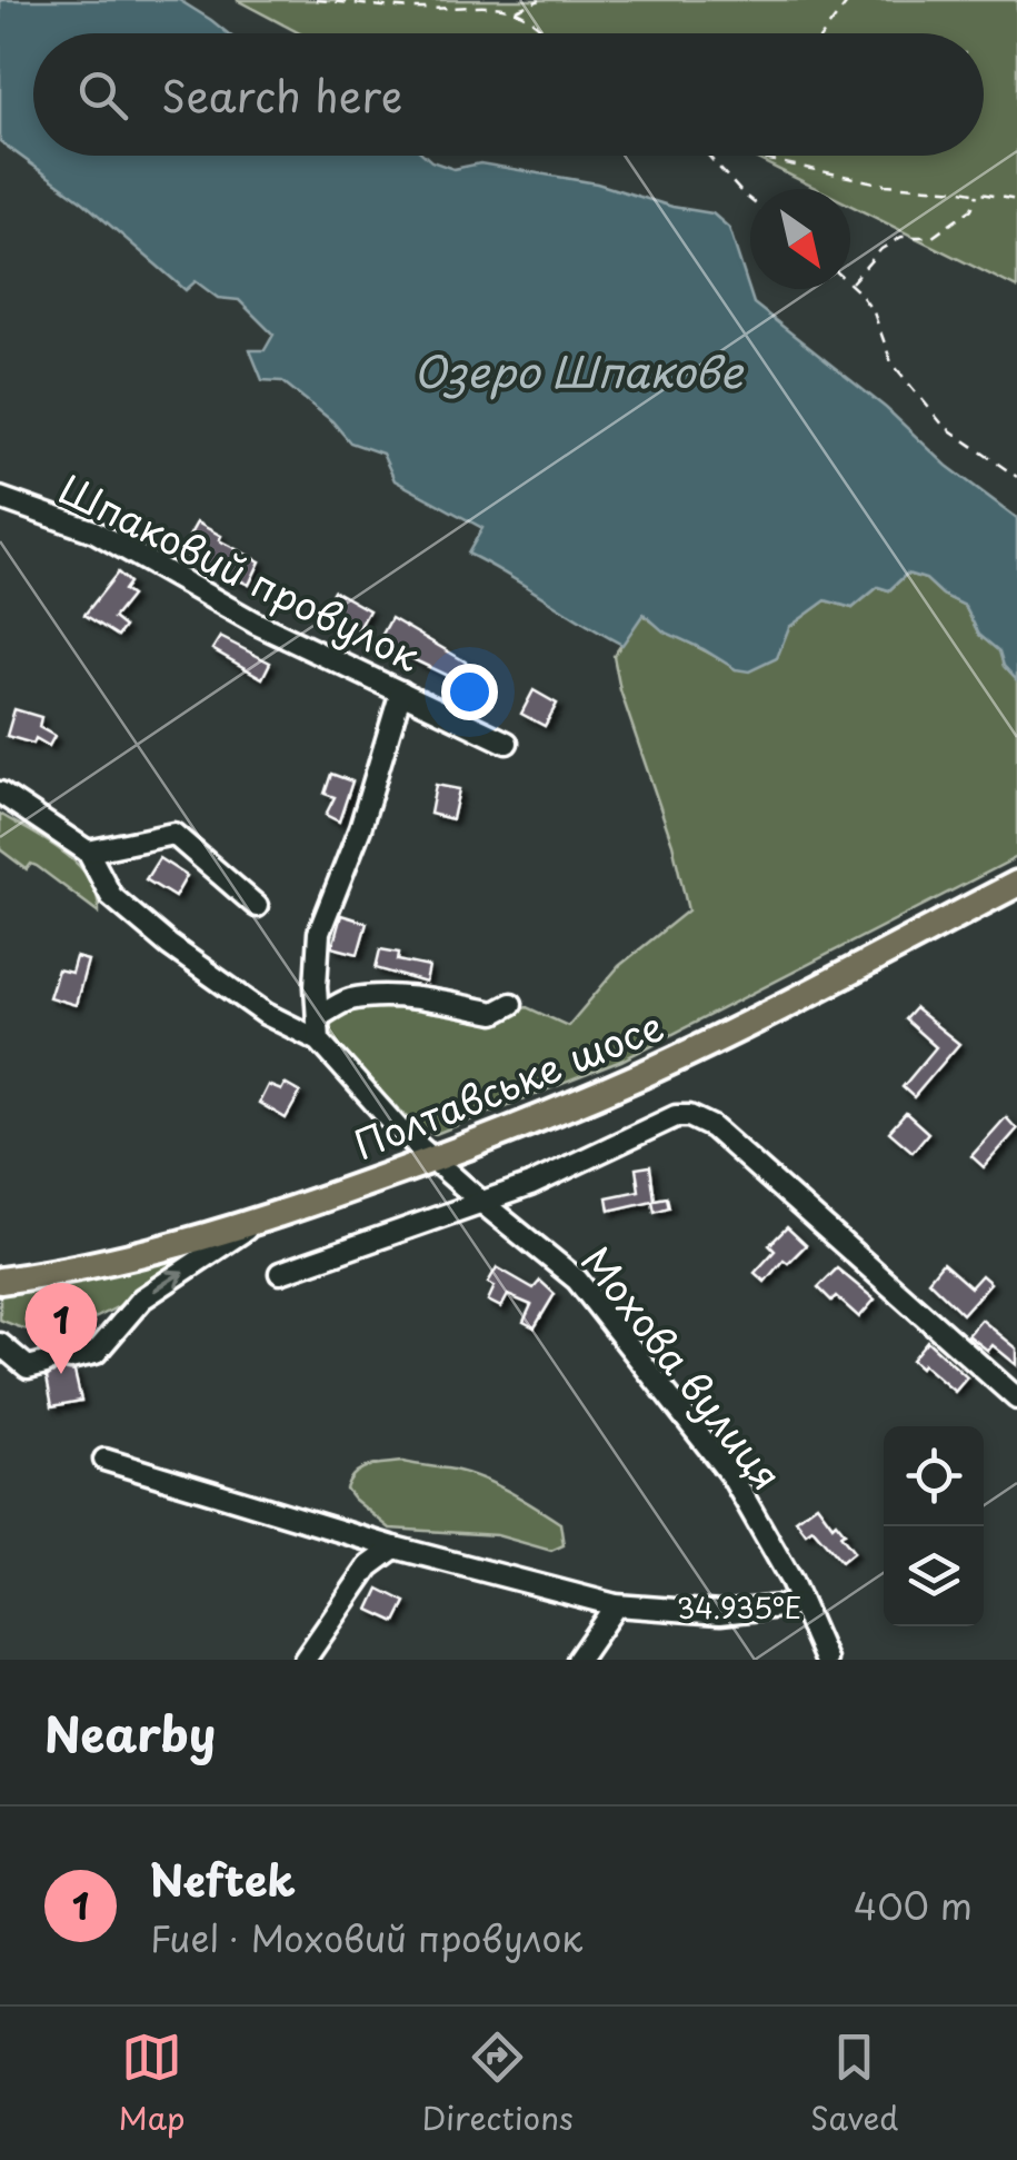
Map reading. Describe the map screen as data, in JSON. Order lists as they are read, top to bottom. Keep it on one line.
{"streets":{"main road":["Полтавське шосе"],"street":["Шпаковий провулок","Мохова вулиця"]},"crossings":[["Полтавське шосе","Мохова вулиця"]],"water":["Озеро Шпакове"],"north":"bottom right","page":{"search":"Search here","pins":"1","heading":"Nearby","list":[{"mark":"1","name":"Neftek","note":"Fuel · Моховий провулок","value":"400 m"}],"nav":["Map","Directions","Saved"]},"coordinates":["34.935°E"]}
